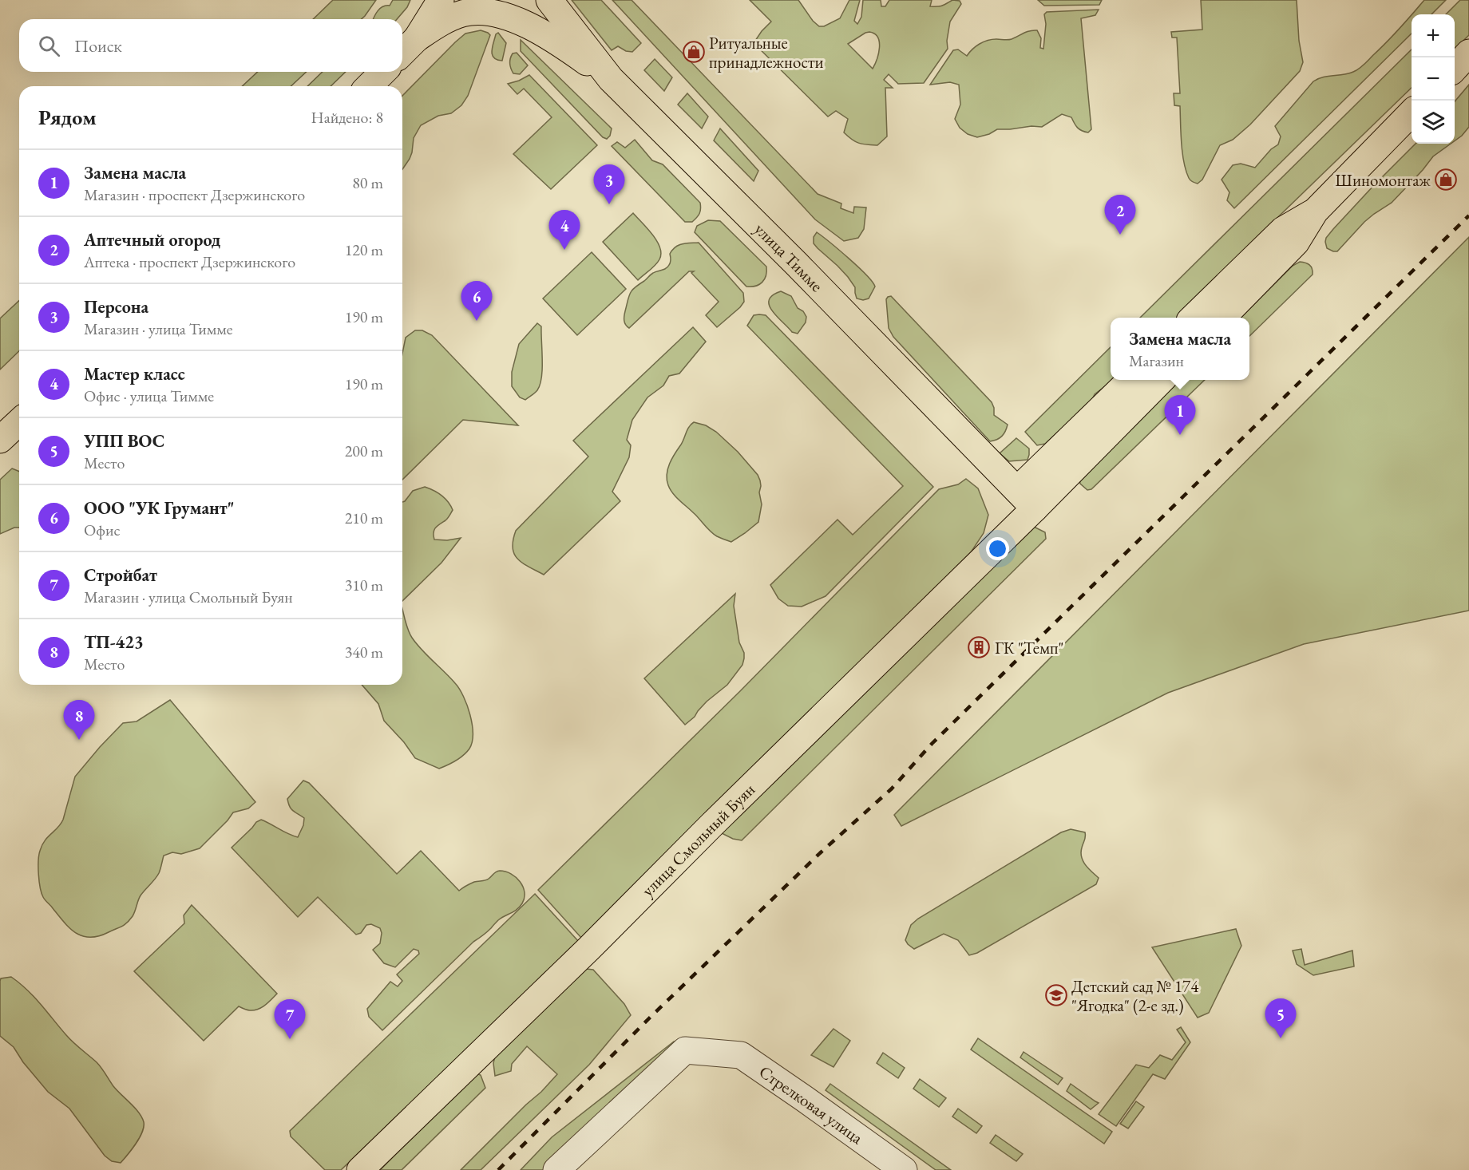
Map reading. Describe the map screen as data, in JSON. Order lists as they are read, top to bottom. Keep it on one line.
{"streets":{"main road":["улица Тимме","улица Смольный Буян"],"street":["Стрелковая улица"]},"crossings":[["улица Тимме","улица Смольный Буян"]],"places":{"shop":["Ритуальные принадлежности","Шиномонтаж"],"building":["ГК \"Темп\""],"school or university":["Детский сад № 174 \"Ягодка\" (2-е зд.)"]},"page":{"map_buttons":["+","−"],"search":"Поиск","heading":["Рядом","Найдено: 8"],"list":[{"mark":"1","name":"Замена масла","note":"Магазин · проспект Дзержинского","value":"80 m"},{"mark":"2","name":"Аптечный огород","note":"Аптека · проспект Дзержинского","value":"120 m"},{"mark":"3","name":"Персона","note":"Магазин · улица Тимме","value":"190 m"},{"mark":"4","name":"Мастер класс","note":"Офис · улица Тимме","value":"190 m"},{"mark":"5","name":"УПП ВОС","note":"Место","value":"200 m"},{"mark":"6","name":"ООО \"УК Грумант\"","note":"Офис","value":"210 m"},{"mark":"7","name":"Стройбат","note":"Магазин · улица Смольный Буян","value":"310 m"},{"mark":"8","name":"ТП-423","note":"Место","value":"340 m"}],"pins":["3","2","4","6","1","8","5","7"],"popup":["Замена масла","Магазин"]}}
